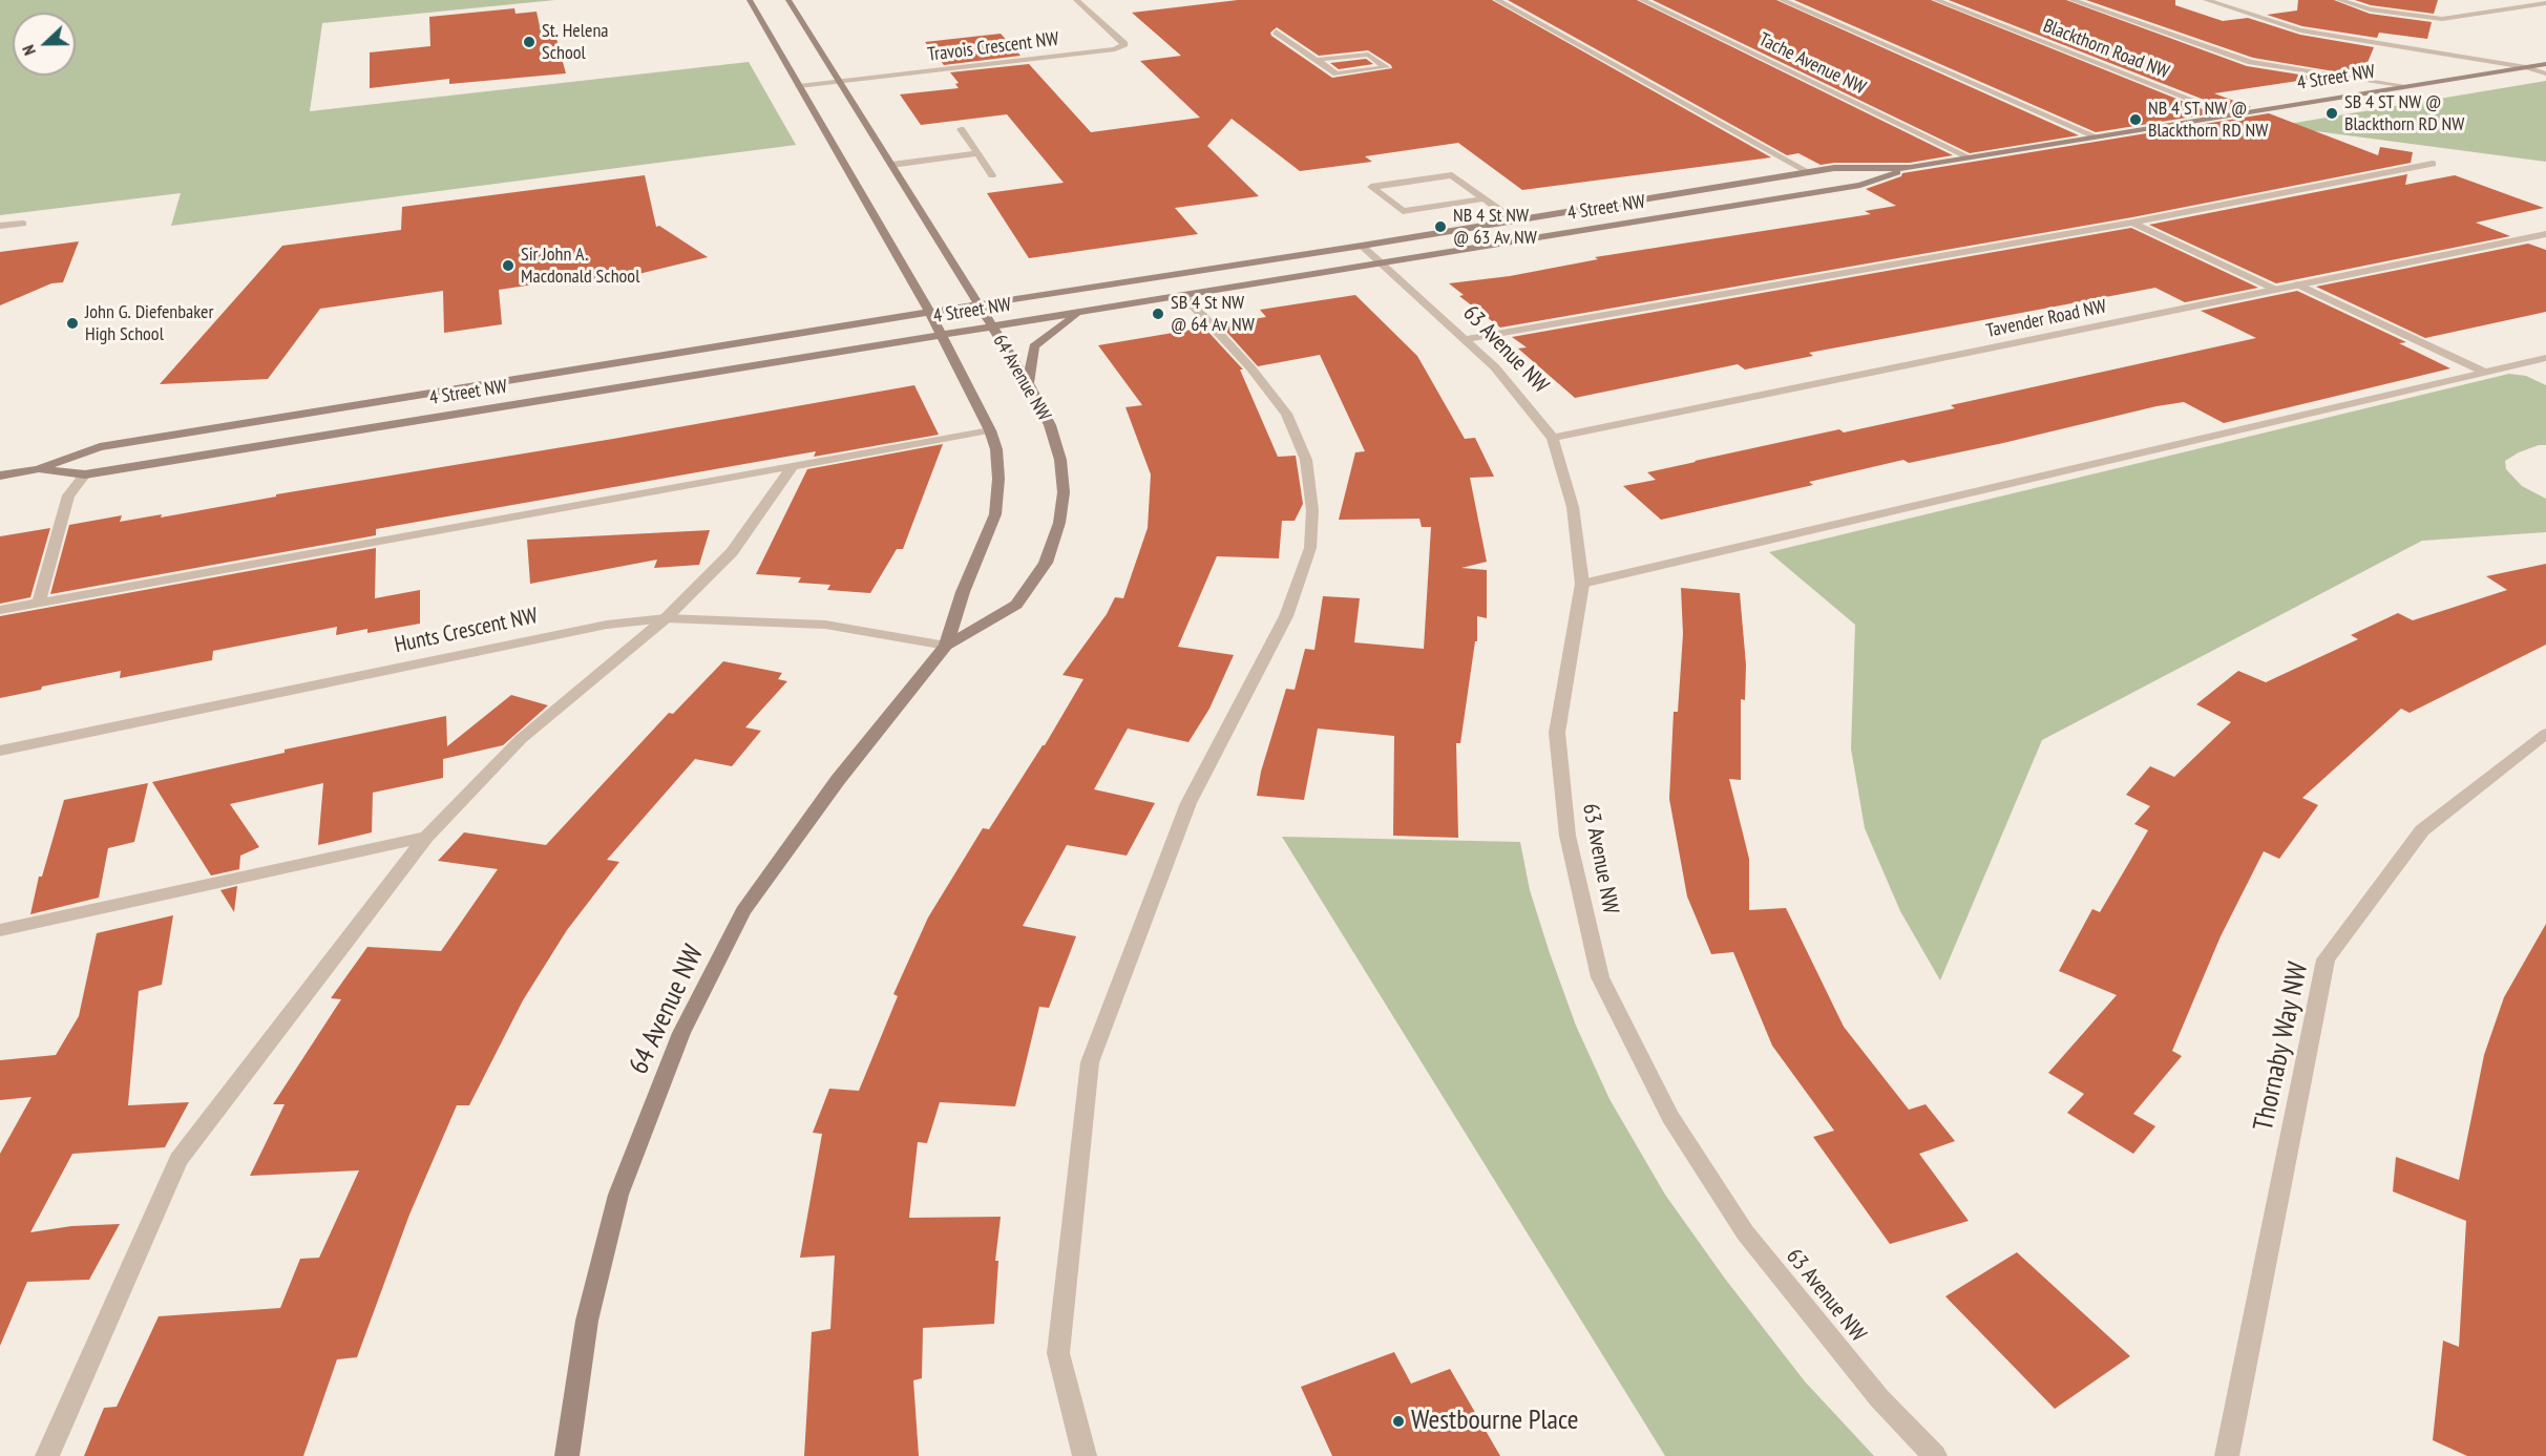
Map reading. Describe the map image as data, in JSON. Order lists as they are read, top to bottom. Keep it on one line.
{"streets":{"main road":["4 Street NW","64 Avenue NW"],"street":["Travois Crescent NW","Blackthorn Road NW","Tache Avenue NW","Tavender Road NW","63 Avenue NW","Hunts Crescent NW","Thornaby Way NW"]},"crossings":[["Travois Crescent NW","64 Avenue NW"],["Blackthorn Road NW","4 Street NW"],["Tache Avenue NW","4 Street NW"],["4 Street NW","63 Avenue NW"],["4 Street NW","64 Avenue NW"],["Tavender Road NW","63 Avenue NW"],["64 Avenue NW","Hunts Crescent NW"]],"places":["St. Helena School","SB 4 ST NW @ Blackthorn RD NW","NB 4 ST NW @ Blackthorn RD NW","NB 4 St NW @ 63 Av NW","Sir John A. Macdonald School","SB 4 St NW @ 64 Av NW","John G. Diefenbaker High School","Westbourne Place"],"north":"left"}
